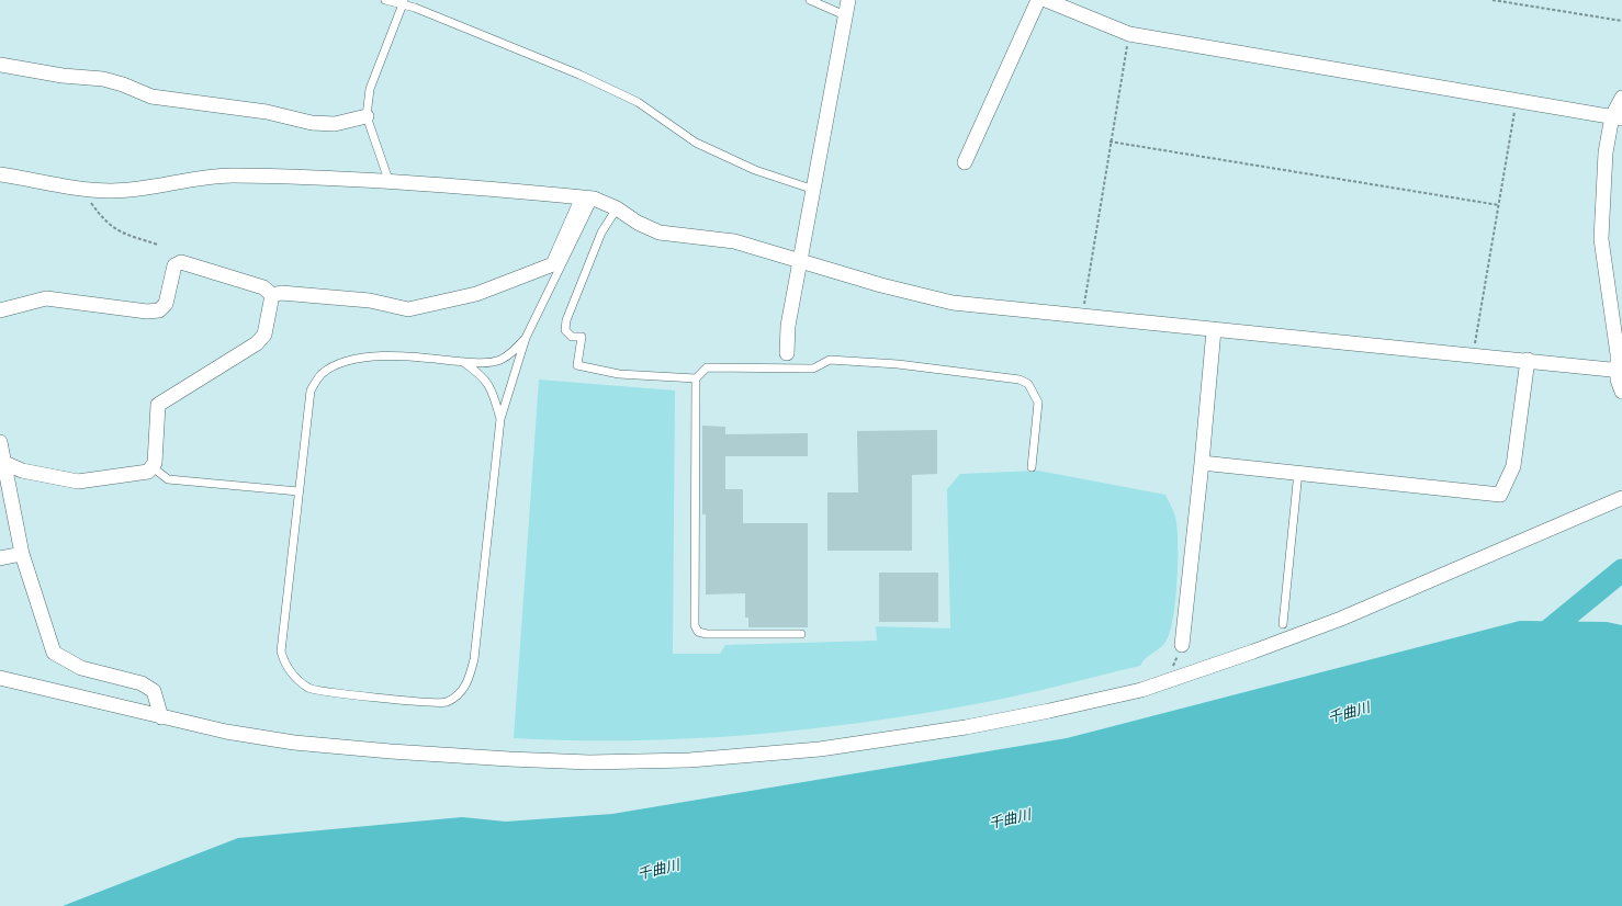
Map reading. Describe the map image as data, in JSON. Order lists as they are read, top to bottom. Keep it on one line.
{"water":["千曲川"]}
